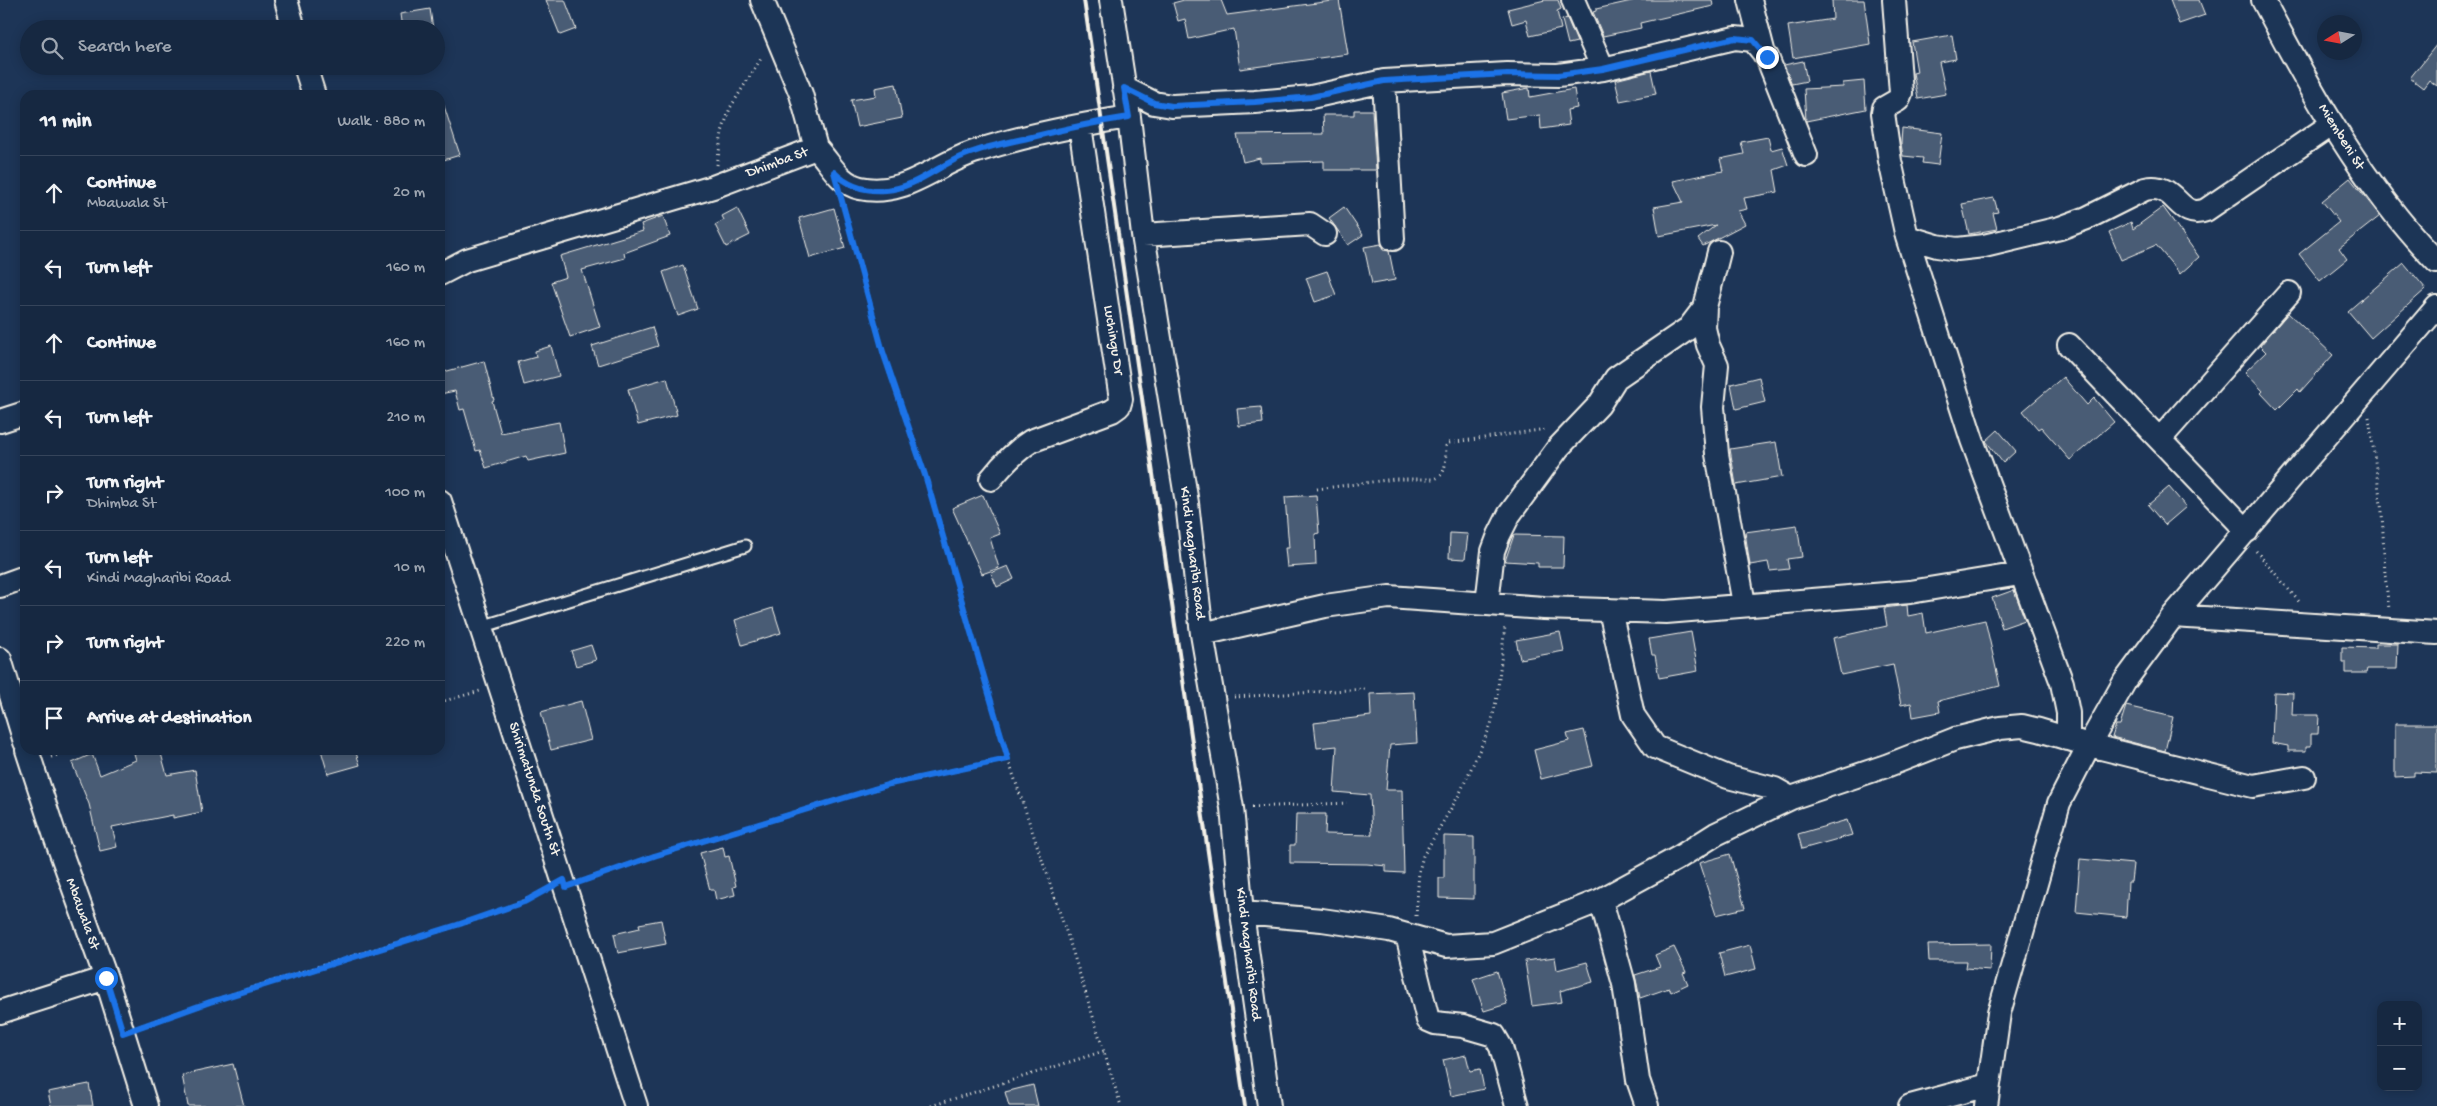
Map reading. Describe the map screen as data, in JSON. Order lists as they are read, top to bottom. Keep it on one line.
{"streets":{"street":["Miembeni St","Dhimba St","Luchingu Dr","Kindi Magharibi Road","Shirimatunda South St","Mbawala St"]},"crossings":[["Dhimba St","Luchingu Dr"],["Dhimba St","Kindi Magharibi Road"]],"north":"left","page":{"search":"Search here","heading":["11 min","Walk · 880 m"],"list":[["Continue","Mbawala St","20 m"],["Turn left","160 m"],["Continue","160 m"],["Turn left","210 m"],["Turn right","Dhimba St","100 m"],["Turn left","Kindi Magharibi Road","10 m"],["Turn right","220 m"],"Arrive at destination"],"map_buttons":["+","−"]}}
